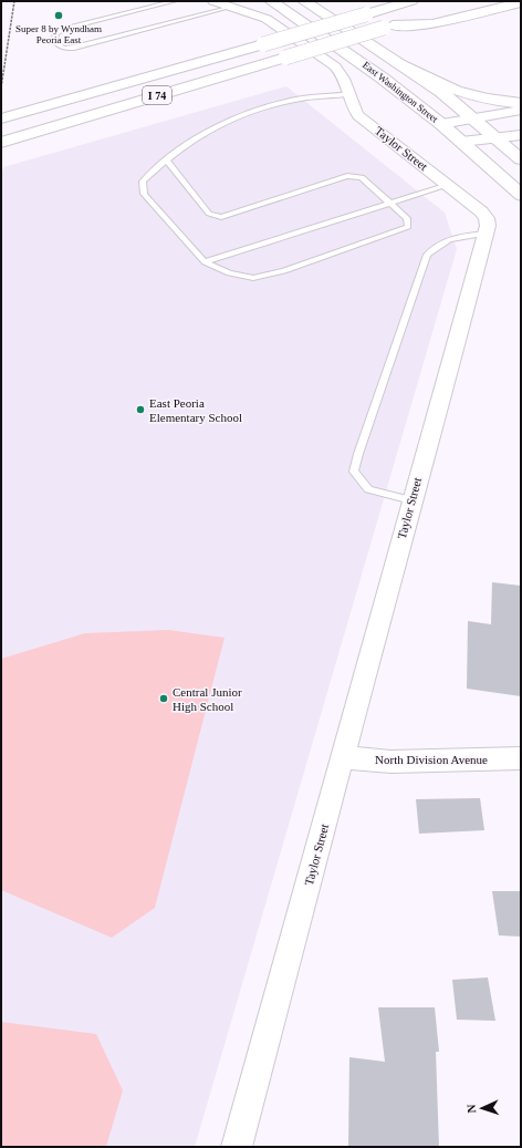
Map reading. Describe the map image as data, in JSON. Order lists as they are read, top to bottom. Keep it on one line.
{"streets":{"main road":["East Washington Street","I 74"],"street":["Taylor Street","North Division Avenue"]},"crossings":[["Taylor Street","North Division Avenue"]],"places":["Super 8 by Wyndham Peoria East","East Peoria Elementary School","Central Junior High School"],"north":"left"}
